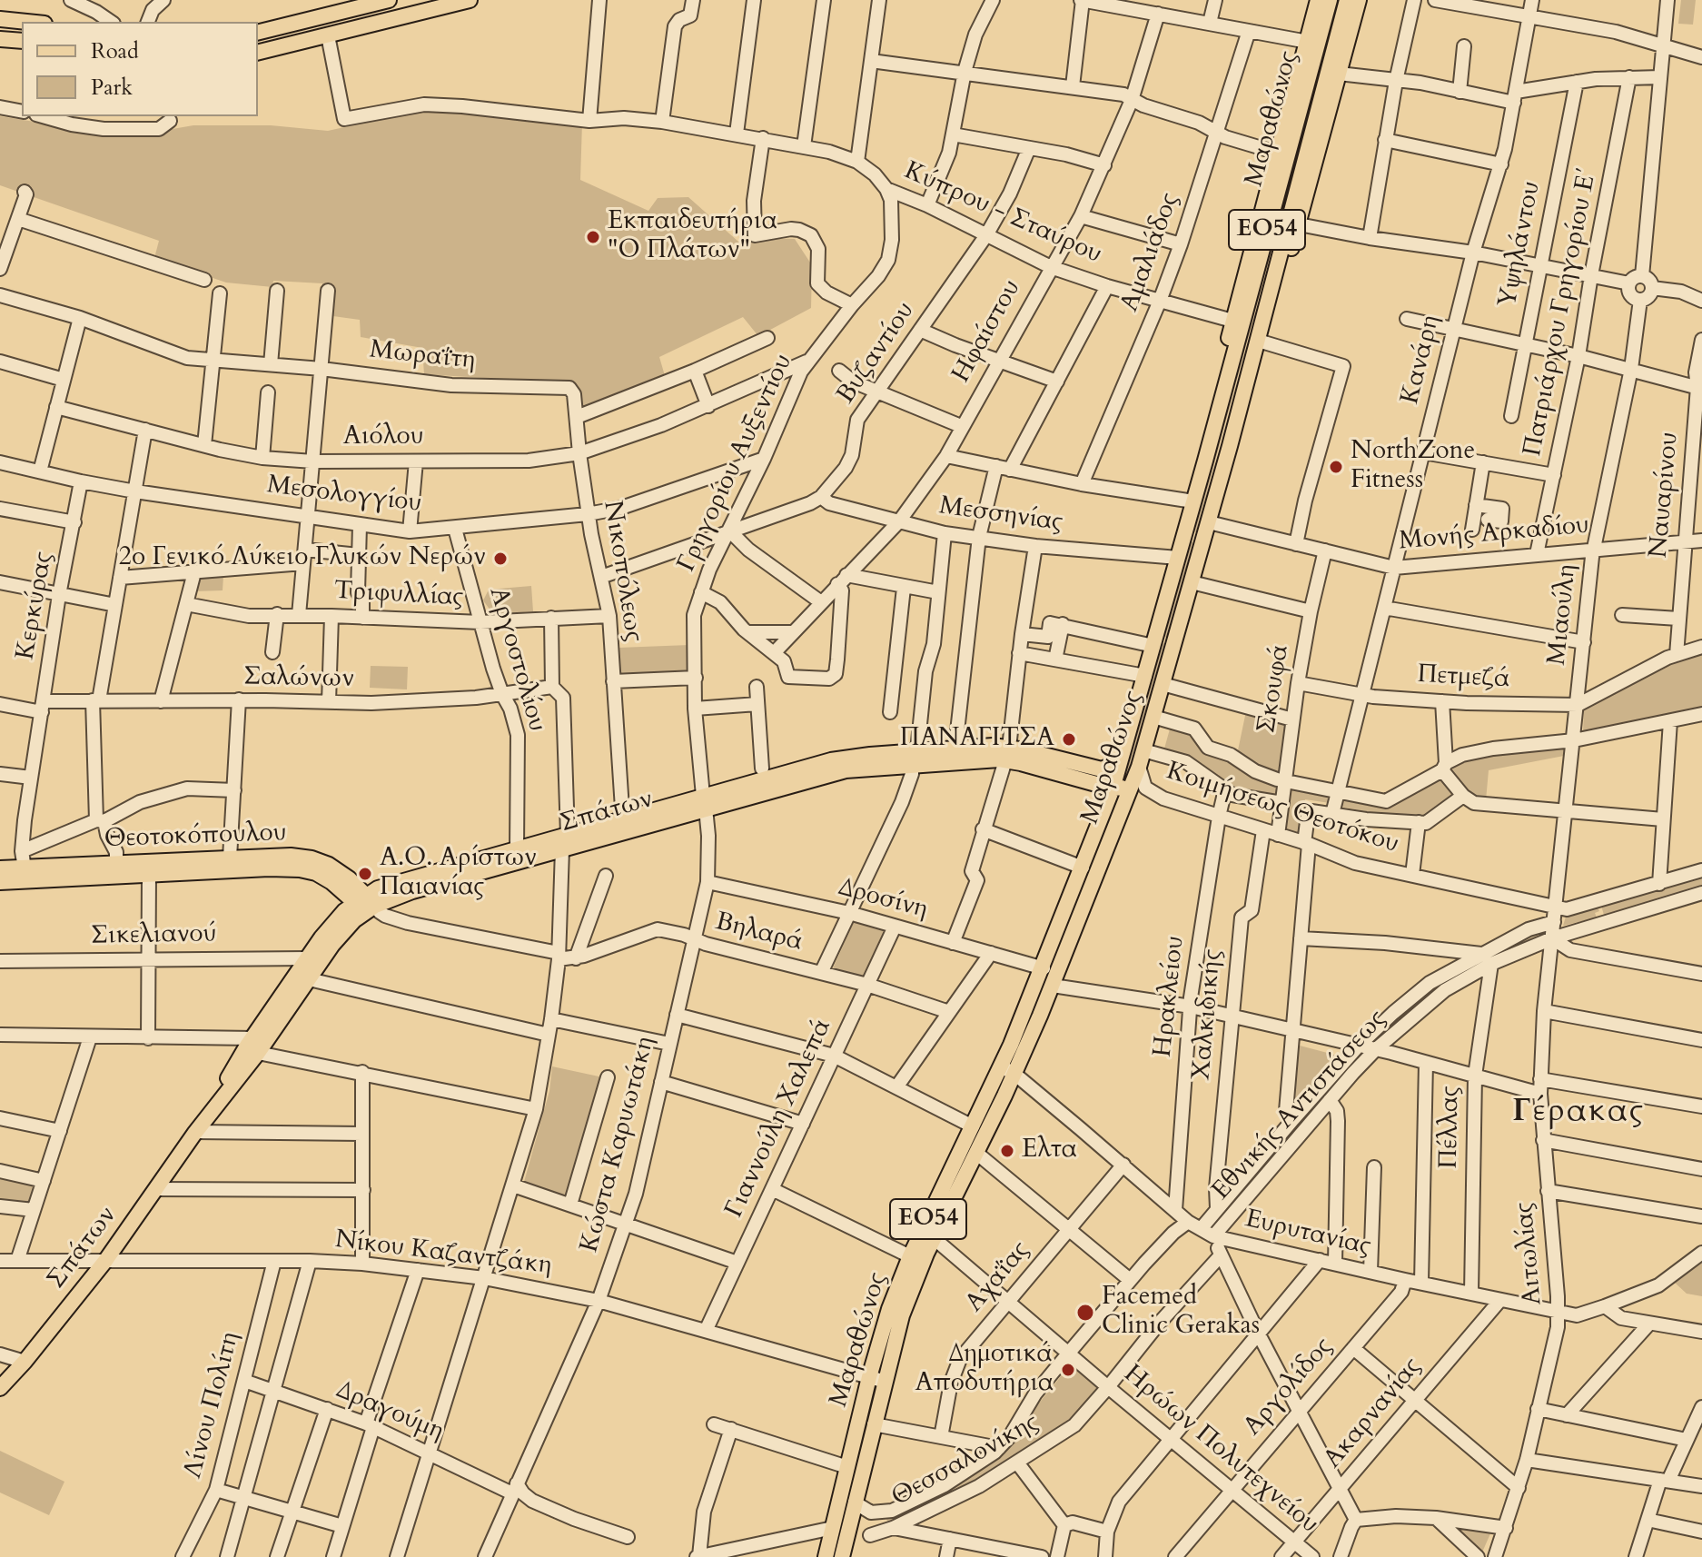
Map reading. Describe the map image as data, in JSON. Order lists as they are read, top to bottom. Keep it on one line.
{"streets":{"main road":["Μαραθώνος","ΕΟ54","Σπάτων","Θεοτοκόπουλου"],"street":["Κύπρου - Σταύρου","Υψηλάντου","Αμαλιάδος","Πατριάρχου Γρηγορίου Ε΄","Ηφαίστου","Βυζαντίου","Μωραΐτη","Κανάρη","Αιόλου","Γρηγορίου Αυξεντίου","Μεσολογγίου","Ναυαρίνου","Μεσσηνίας","Μονής Αρκαδίου","Νικοπόλεως","Τριφυλλίας","Κερκύρας","Μιαούλη","Αργοστολίου","Πετμεζά","Σαλώνων","Σκουφά","Κοιμήσεως Θεοτόκου","Δροσίνη","Βηλαρά","Σικελιανού","Ηρακλείου","Χαλκιδικής","Εθνικής Αντιστάσεως","Γιαννούλη Χαλεπά","Πέλλας","Κώστα Καρυωτάκη","Ευρυτανίας","Νίκου Καζαντζάκη","Αιτωλίας","Αχαΐας","Αργολίδος","Λίνου Πολίτη","Δραγούμη","Ακαρνανίας","Ηρώων Πολυτεχνείου","Θεσσαλονίκης"]},"crossings":[["Μαραθώνος","Κύπρου - Σταύρου"],["Μαραθώνος","Μεσσηνίας"],["Μαραθώνος","Μονής Αρκαδίου"],["Μαραθώνος","Κοιμήσεως Θεοτόκου"],["Μαραθώνος","Σπάτων"],["Μαραθώνος","Δροσίνη"],["Μαραθώνος","Ευρυτανίας"],["Μαραθώνος","Νίκου Καζαντζάκη"],["Μαραθώνος","Ηρώων Πολυτεχνείου"],["Μαραθώνος","Θεσσαλονίκης"],["Κύπρου - Σταύρου","Αμαλιάδος"],["Κύπρου - Σταύρου","Ηφαίστου"],["Κύπρου - Σταύρου","Βυζαντίου"],["Κύπρου - Σταύρου","Γρηγορίου Αυξεντίου"],["Πατριάρχου Γρηγορίου Ε΄","Μονής Αρκαδίου"],["Ηφαίστου","Μεσσηνίας"],["Βυζαντίου","Γρηγορίου Αυξεντίου"],["Βυζαντίου","Μεσσηνίας"],["Βυζαντίου","Νικοπόλεως"],["Μωραΐτη","Νικοπόλεως"],["Κανάρη","Μονής Αρκαδίου"],["Κανάρη","Πετμεζά"],["Αιόλου","Γρηγορίου Αυξεντίου"],["Αιόλου","Νικοπόλεως"],["Γρηγορίου Αυξεντίου","Μεσολογγίου"],["Γρηγορίου Αυξεντίου","Σπάτων"],["Γρηγορίου Αυξεντίου","Κώστα Καρυωτάκη"],["Μεσολογγίου","Νικοπόλεως"],["Μεσολογγίου","Κερκύρας"],["Μεσολογγίου","Αργοστολίου"],["Ναυαρίνου","Μονής Αρκαδίου"],["Ναυαρίνου","Πετμεζά"],["Μονής Αρκαδίου","Μιαούλη"],["Μονής Αρκαδίου","Σκουφά"],["Νικοπόλεως","Τριφυλλίας"],["Τριφυλλίας","Αργοστολίου"],["Κερκύρας","Σαλώνων"],["Κερκύρας","Θεοτοκόπουλου"],["Μιαούλη","Πετμεζά"],["Μιαούλη","Κοιμήσεως Θεοτόκου"],["Μιαούλη","Εθνικής Αντιστάσεως"],["Μιαούλη","Αιτωλίας"],["Αργοστολίου","Σαλώνων"],["Αργοστολίου","Σπάτων"],["Πετμεζά","Σκουφά"],["Σκουφά","Κοιμήσεως Θεοτόκου"],["Κοιμήσεως Θεοτόκου","Ηρακλείου"],["Κοιμήσεως Θεοτόκου","Χαλκιδικής"],["Σπάτων","Θεοτοκόπουλου"],["Σπάτων","Βηλαρά"],["Σπάτων","Σικελιανού"],["Σπάτων","Κώστα Καρυωτάκη"],["Σπάτων","Νίκου Καζαντζάκη"],["Θεοτοκόπουλου","Βηλαρά"],["Δροσίνη","Γιαννούλη Χαλεπά"],["Δροσίνη","Κώστα Καρυωτάκη"],["Βηλαρά","Γιαννούλη Χαλεπά"],["Βηλαρά","Κώστα Καρυωτάκη"],["Ηρακλείου","Ευρυτανίας"],["Εθνικής Αντιστάσεως","Πέλλας"],["Εθνικής Αντιστάσεως","Ευρυτανίας"],["Εθνικής Αντιστάσεως","Αιτωλίας"],["Γιαννούλη Χαλεπά","Νίκου Καζαντζάκη"],["Πέλλας","Ευρυτανίας"],["Κώστα Καρυωτάκη","Νίκου Καζαντζάκη"],["Κώστα Καρυωτάκη","Δραγούμη"],["Ευρυτανίας","Αιτωλίας"],["Ευρυτανίας","Αχαΐας"],["Ευρυτανίας","Αργολίδος"],["Ευρυτανίας","Ακαρνανίας"],["Ευρυτανίας","Θεσσαλονίκης"],["Νίκου Καζαντζάκη","Λίνου Πολίτη"],["Αχαΐας","Ηρώων Πολυτεχνείου"],["Αργολίδος","Ηρώων Πολυτεχνείου"],["Λίνου Πολίτη","Δραγούμη"],["Ακαρνανίας","Ηρώων Πολυτεχνείου"],["Ηρώων Πολυτεχνείου","Θεσσαλονίκης"]],"districts":["Γέρακας"],"places":["Εκπαιδευτήρια \"Ο Πλάτων\"","NorthZone Fitness","2ο Γενικό Λύκειο Γλυκών Νερών","ΠΑΝΑΓΙΤΣΑ","Α.Ο. Αρίστων Παιανίας","Ελτα","Facemed Clinic Gerakas","Δημοτικά Αποδυτήρια"],"legend":["Road","Park"]}
